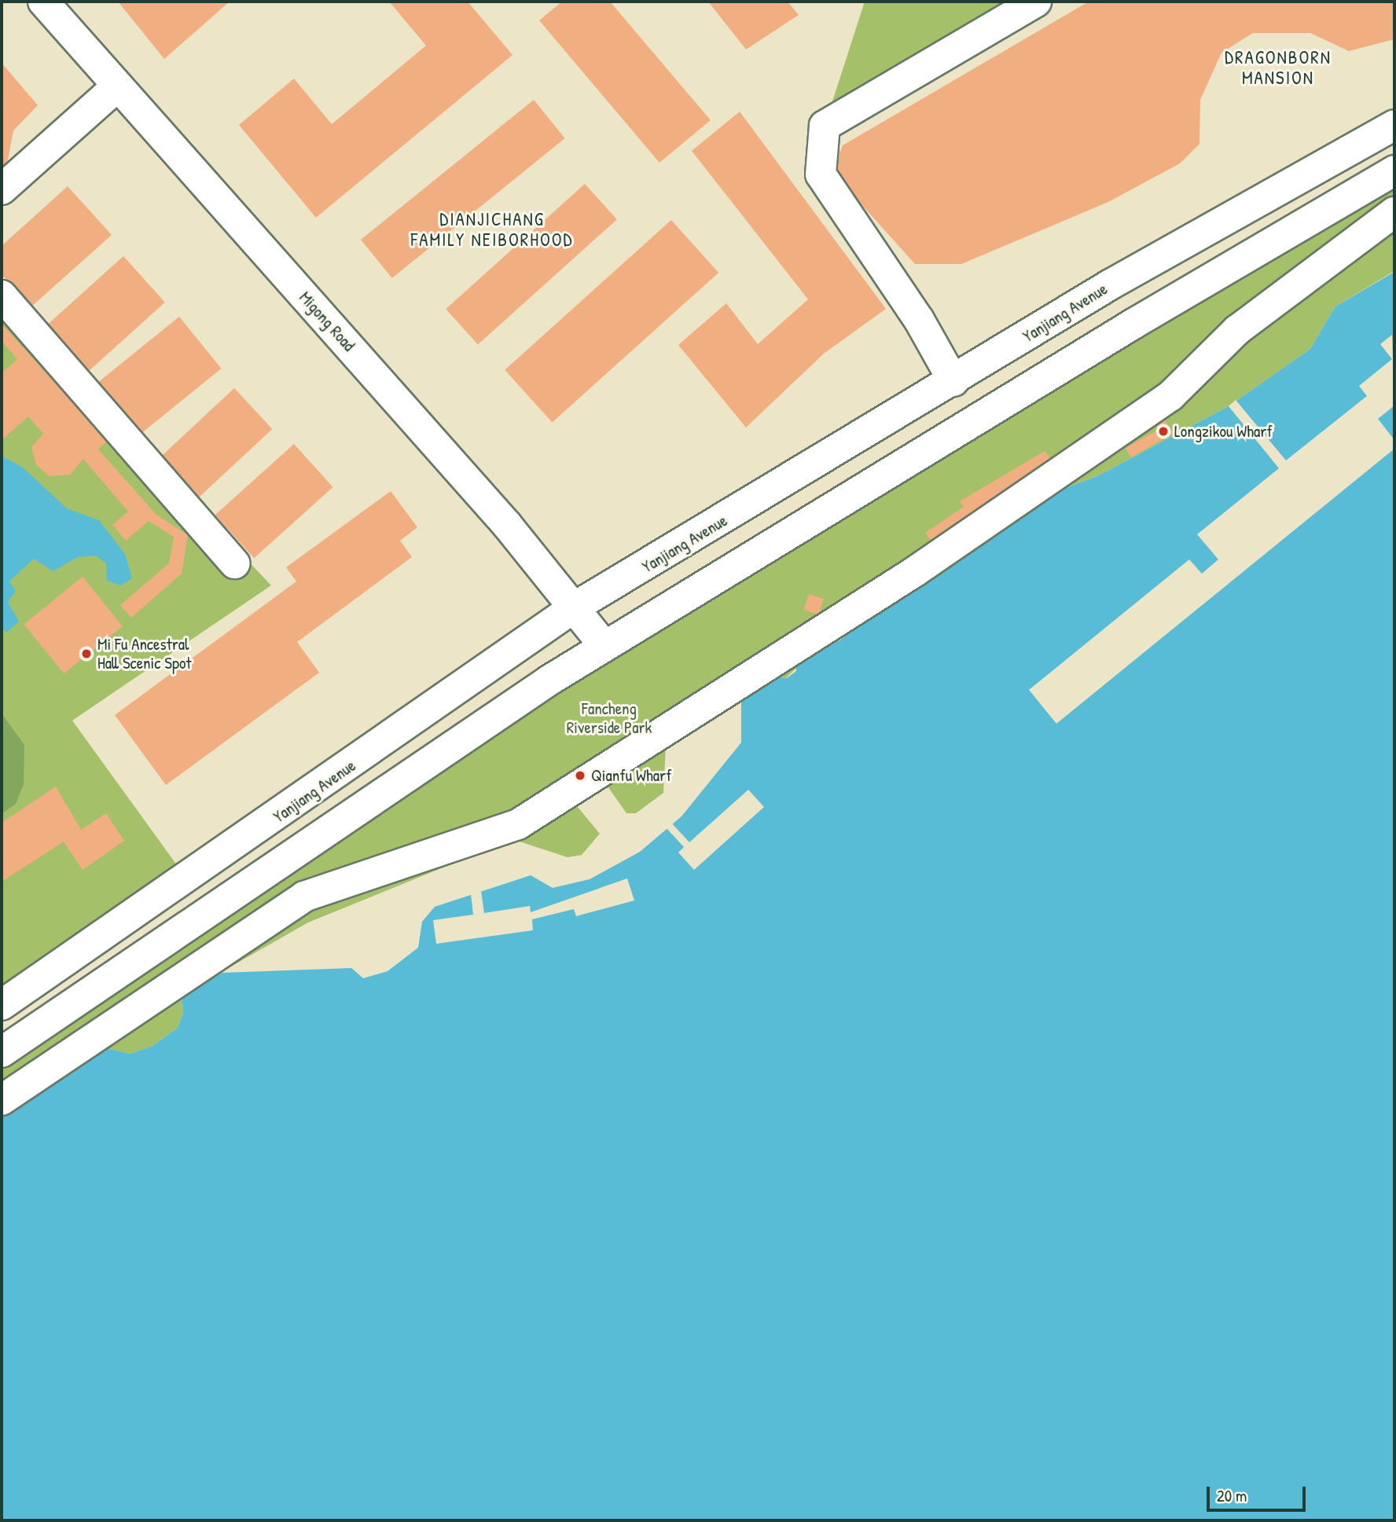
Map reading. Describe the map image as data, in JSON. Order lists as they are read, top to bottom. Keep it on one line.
{"streets":{"main road":["Yanjiang Avenue","Migong Road"]},"crossings":[["Yanjiang Avenue","Migong Road"]],"districts":["DRAGONBORN MANSION","DIANJICHANG FAMILY NEIBORHOOD"],"parks":["Fancheng Riverside Park"],"places":["Longzikou Wharf","Mi Fu Ancestral Hall Scenic Spot","Qianfu Wharf"],"scale_bar":"20 m"}
